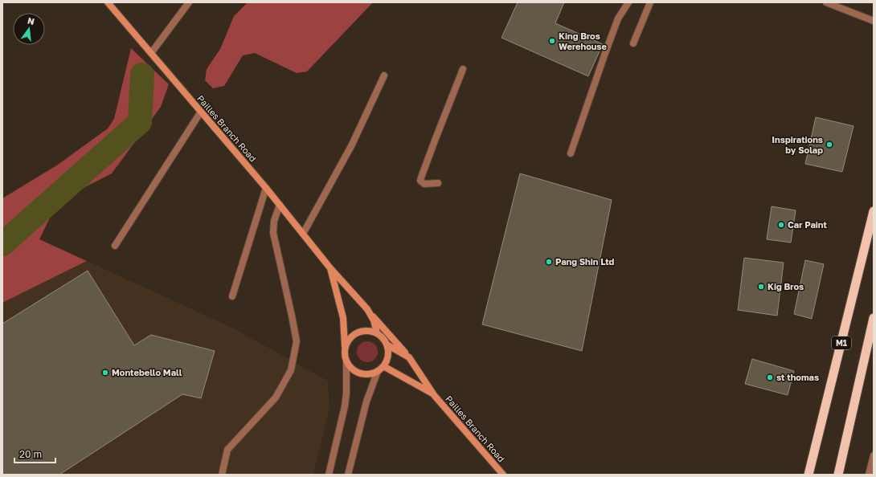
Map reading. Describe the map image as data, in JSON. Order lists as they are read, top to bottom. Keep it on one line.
{"streets":{"highway":["M1"],"main road":["Pailles Branch Road"]},"places":["King Bros Werehouse","Inspirations by Solap","Car Paint","Pang Shin Ltd","Kig Bros","Montebello Mall","st thomas"],"scale_bar":"20 m","north":"top"}
